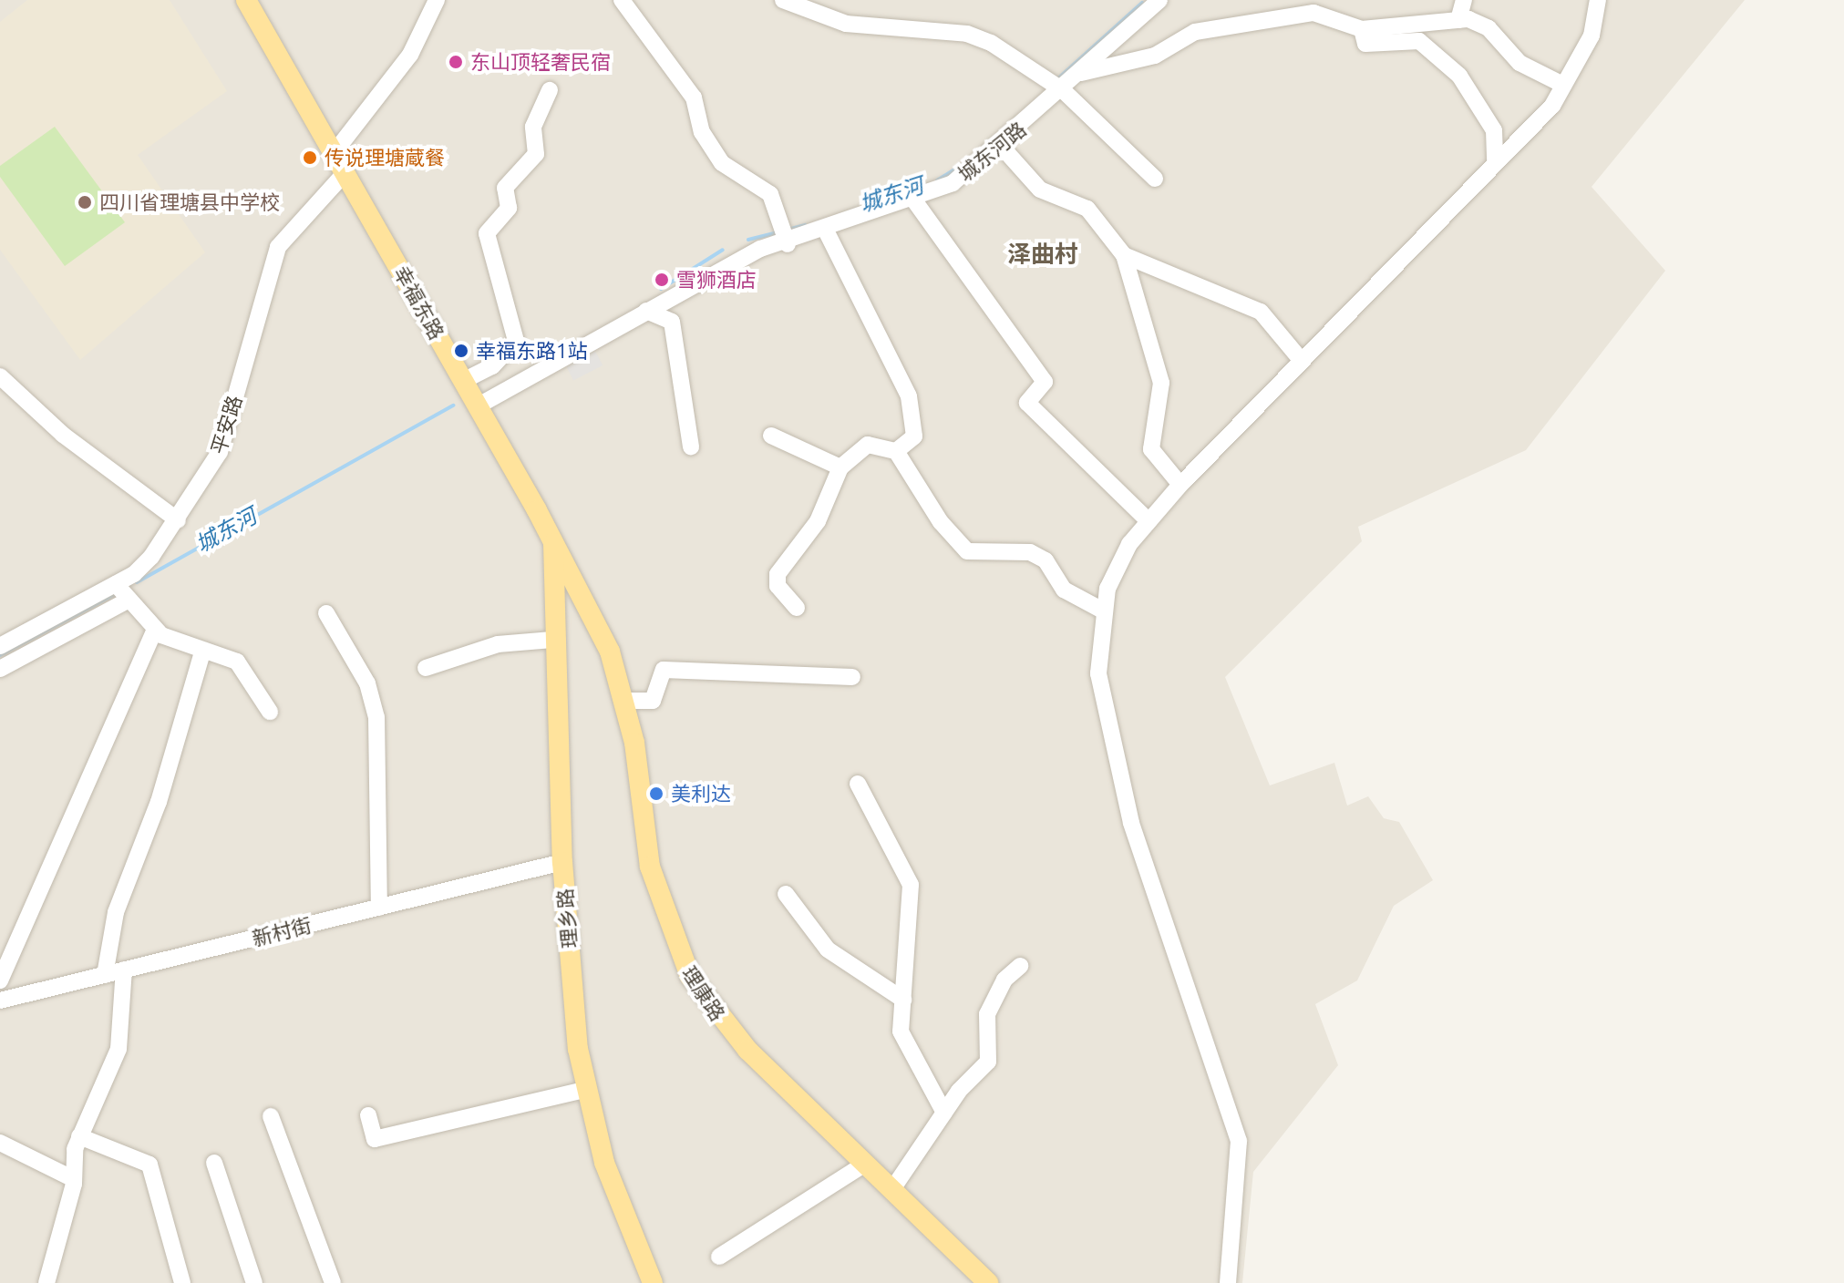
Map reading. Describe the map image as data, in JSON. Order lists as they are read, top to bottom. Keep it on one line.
{"streets":{"main road":["幸福东路","理乡路","理康路"],"street":["城东河路","平安路","新村街"]},"crossings":[["城东河路","幸福东路"],["幸福东路","平安路"],["幸福东路","理乡路"],["幸福东路","理康路"],["理乡路","新村街"]],"districts":["泽曲村"],"water":["城东河"],"places":["东山顶轻奢民宿","传说理塘蔵餐","四川省理塘县中学校","雪狮酒店","幸福东路1站","美利达"]}
